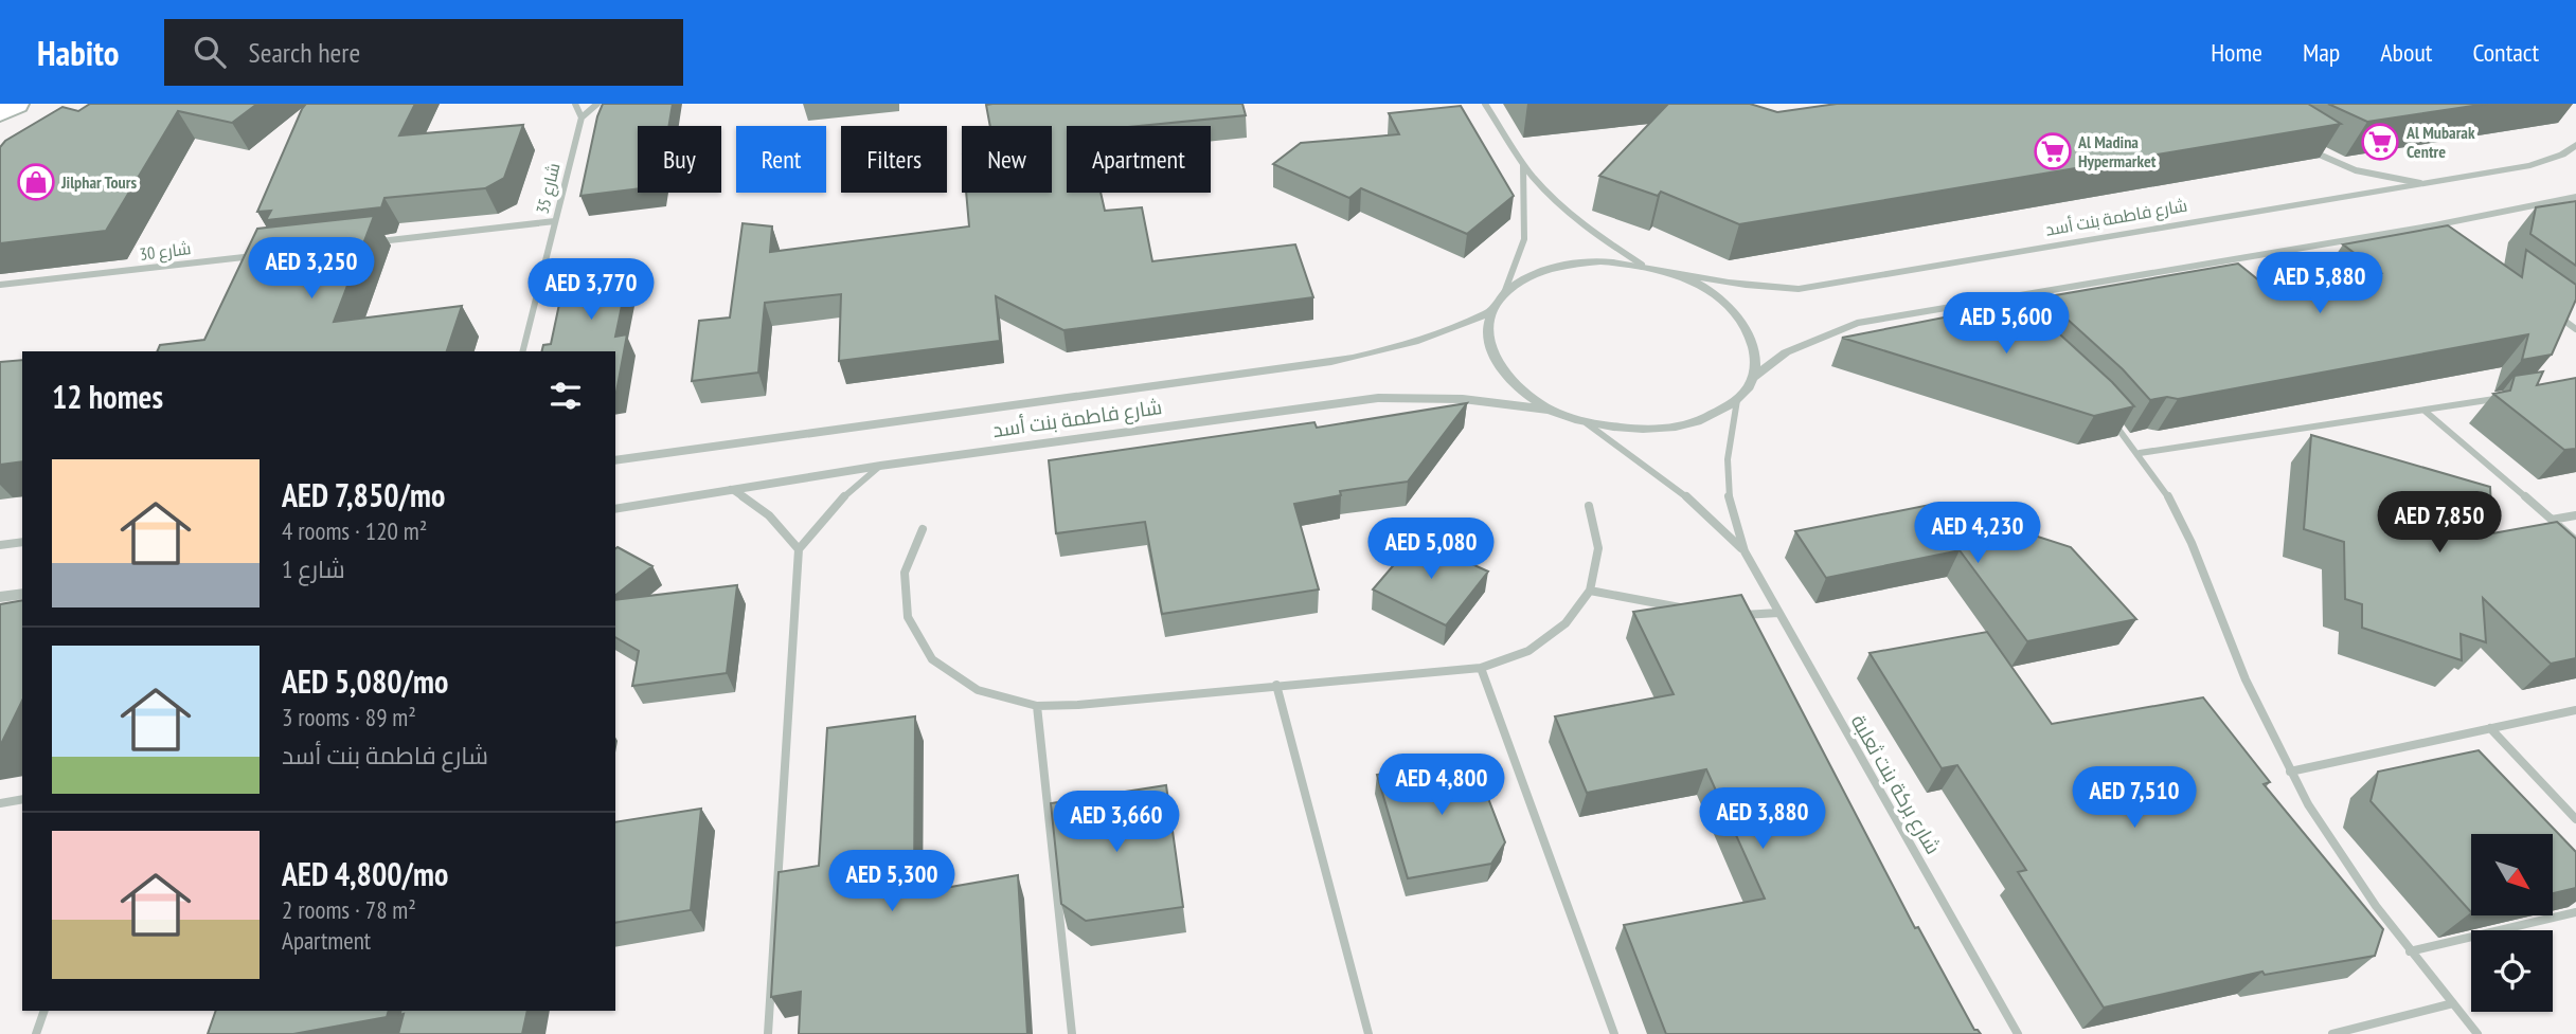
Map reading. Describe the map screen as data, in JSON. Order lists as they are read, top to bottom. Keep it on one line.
{"streets":{"street":["شارع 35","شارع فاطمة بنت أسد","شارع 30","شارع بركة بنت ثعلبة"]},"crossings":[["شارع فاطمة بنت أسد","شارع بركة بنت ثعلبة"]],"places":{"supermarket":["Al Mubarak Centre","Al Madina Hypermarket"],"shop":["Jilphar Tours"]},"north":"bottom right","page":{"header":"Habito","search":"Search here","nav":["Home","Map","About","Contact"],"chip":["Buy","Rent","Filters","New","Apartment"],"price":["AED 3,250","AED 5,880","AED 3,770","AED 5,600","AED 7,850","AED 4,230","AED 5,080","AED 4,800","AED 7,510","AED 3,880","AED 3,660","AED 5,300"],"heading":"12 homes","list":[{"name":"AED 7,850/mo","note":"4 rooms · 120 m² · شارع 1"},{"name":"AED 5,080/mo","note":"3 rooms · 89 m² · شارع فاطمة بنت أسد"},{"name":"AED 4,800/mo","note":"2 rooms · 78 m² · Apartment"}]}}
